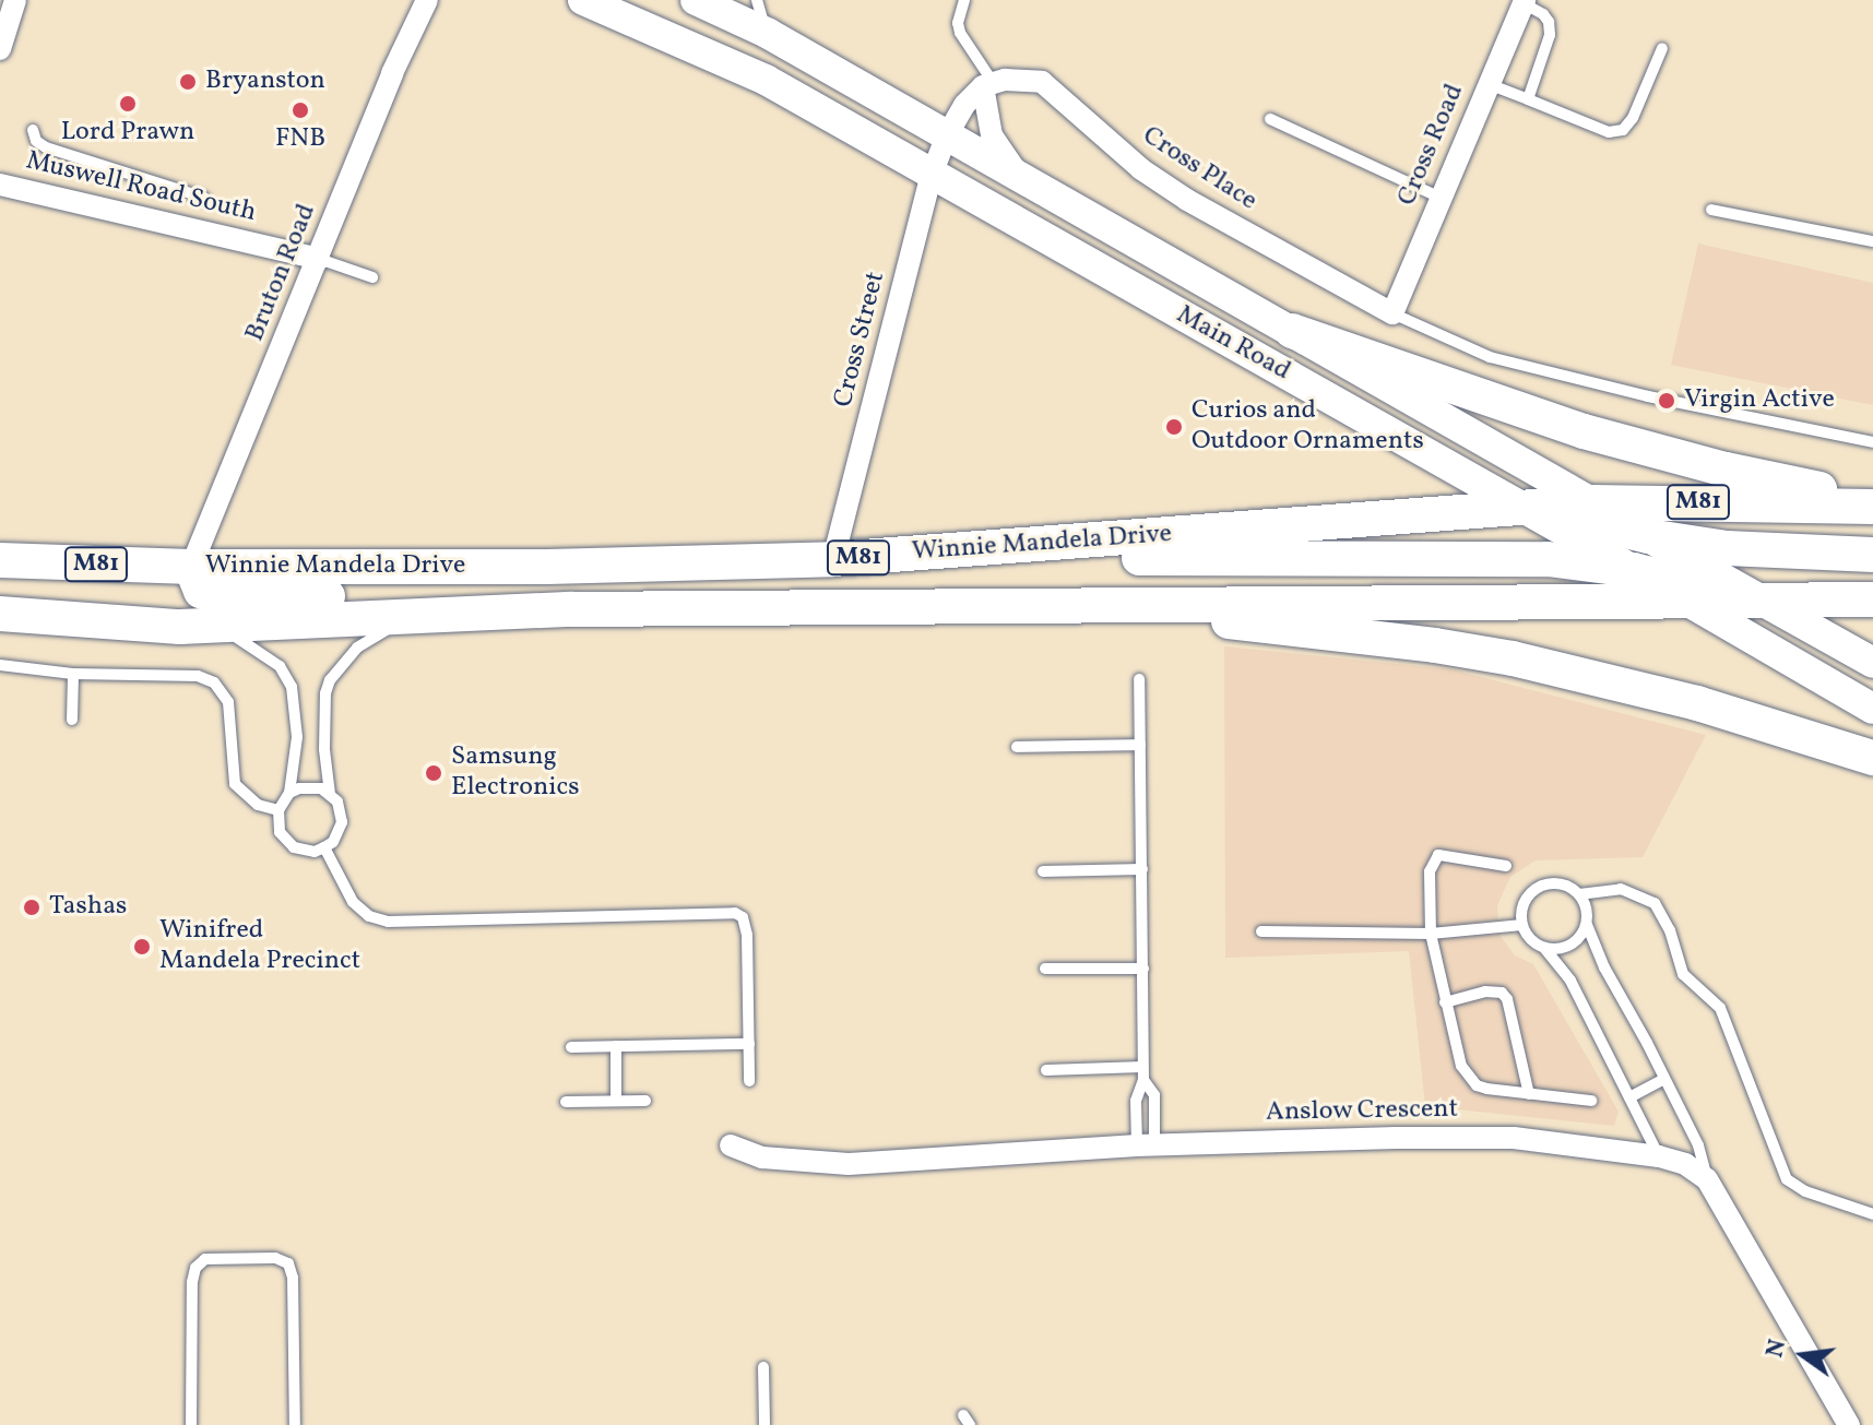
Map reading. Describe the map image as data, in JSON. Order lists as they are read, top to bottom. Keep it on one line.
{"streets":{"main road":["Main Road","M81","Winnie Mandela Drive"],"street":["Cross Road","Cross Place","Muswell Road South","Bruton Road","Cross Street","Anslow Crescent"]},"crossings":[["Cross Road","Cross Place"],["Muswell Road South","Bruton Road"],["Bruton Road","Winnie Mandela Drive"],["Cross Street","Main Road"],["Cross Street","Winnie Mandela Drive"],["Main Road","Winnie Mandela Drive"]],"places":["Bryanston","Lord Prawn","FNB","Virgin Active","Curios and Outdoor Ornaments","Samsung Electronics","Tashas","Winifred Mandela Precinct"],"north":"left"}
